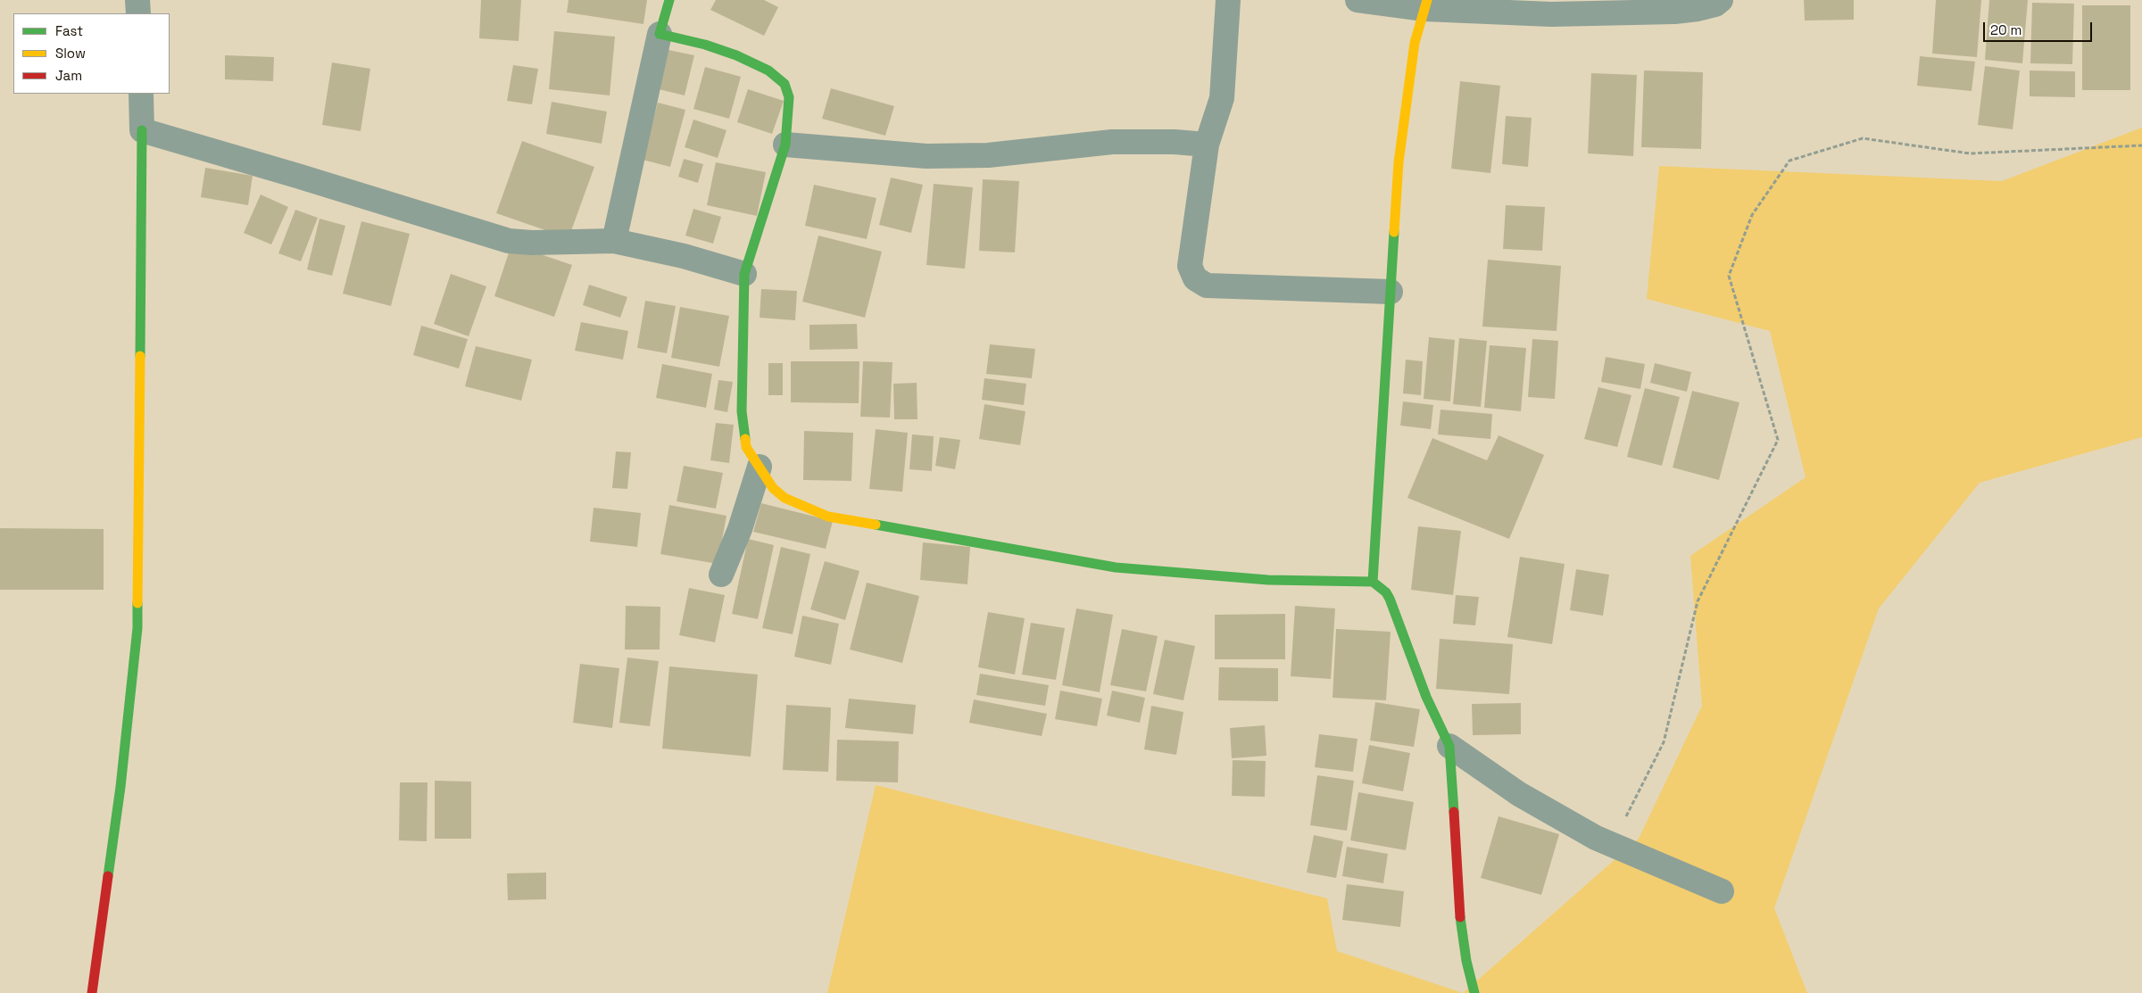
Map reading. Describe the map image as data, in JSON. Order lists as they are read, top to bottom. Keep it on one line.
{"legend":["Fast","Slow","Jam"],"scale_bar":"20 m"}
